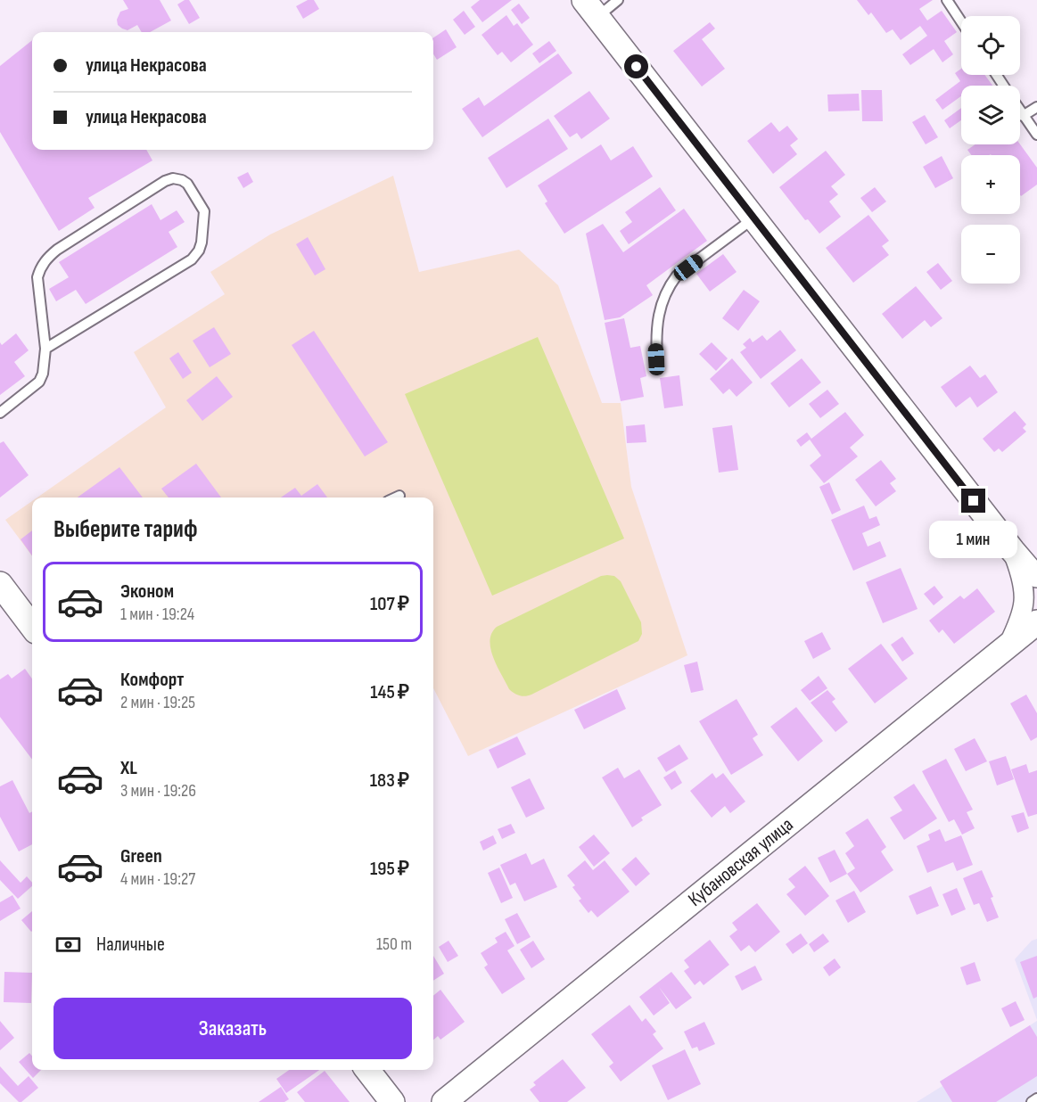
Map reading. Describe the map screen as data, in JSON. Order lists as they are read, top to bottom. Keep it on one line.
{"streets":{"street":["Кубановская улица"]},"page":{"map_buttons":["+","−"],"banner":["улица Некрасова","улица Некрасова"],"heading":"Выберите тариф","bubble":"1 мин","list":[{"name":"Эконом","note":"1 мин · 19:24","value":"107 ₽"},{"name":"Комфорт","note":"2 мин · 19:25","value":"145 ₽"},{"name":"XL","note":"3 мин · 19:26","value":"183 ₽"},{"name":"Green","note":"4 мин · 19:27","value":"195 ₽"}],"pay":["Наличные","150 m"],"buttons":"Заказать"}}
